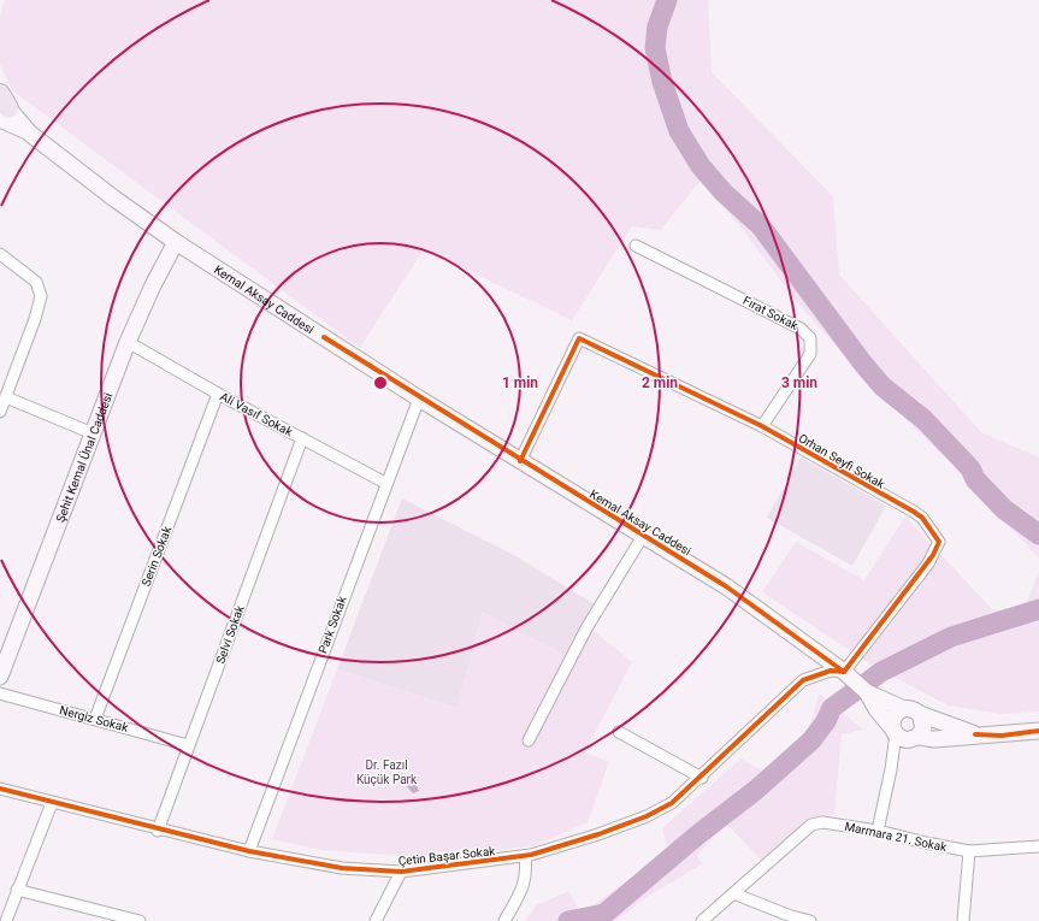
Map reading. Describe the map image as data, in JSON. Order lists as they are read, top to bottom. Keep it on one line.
{"streets":{"main road":["Kemal Aksay Caddesi","Şehit Kemal Ünal Caddesi"],"street":["Fırat Sokak","Ali Vasıf Sokak","Orhan Seyfi Sokak","Serin Sokak","Park Sokak","Selvi Sokak","Nergiz Sokak","Marmara 21. Sokak","Çetin Başar Sokak"]},"crossings":[["Kemal Aksay Caddesi","Şehit Kemal Ünal Caddesi"],["Kemal Aksay Caddesi","Orhan Seyfi Sokak"],["Kemal Aksay Caddesi","Park Sokak"],["Kemal Aksay Caddesi","Çetin Başar Sokak"],["Fırat Sokak","Orhan Seyfi Sokak"],["Ali Vasıf Sokak","Şehit Kemal Ünal Caddesi"],["Ali Vasıf Sokak","Serin Sokak"],["Ali Vasıf Sokak","Park Sokak"],["Ali Vasıf Sokak","Selvi Sokak"],["Orhan Seyfi Sokak","Çetin Başar Sokak"],["Serin Sokak","Nergiz Sokak"],["Park Sokak","Çetin Başar Sokak"],["Selvi Sokak","Nergiz Sokak"],["Selvi Sokak","Çetin Başar Sokak"]],"parks":["Dr. Fazıl Küçük Park"],"rings":["1 min","2 min","3 min"]}
